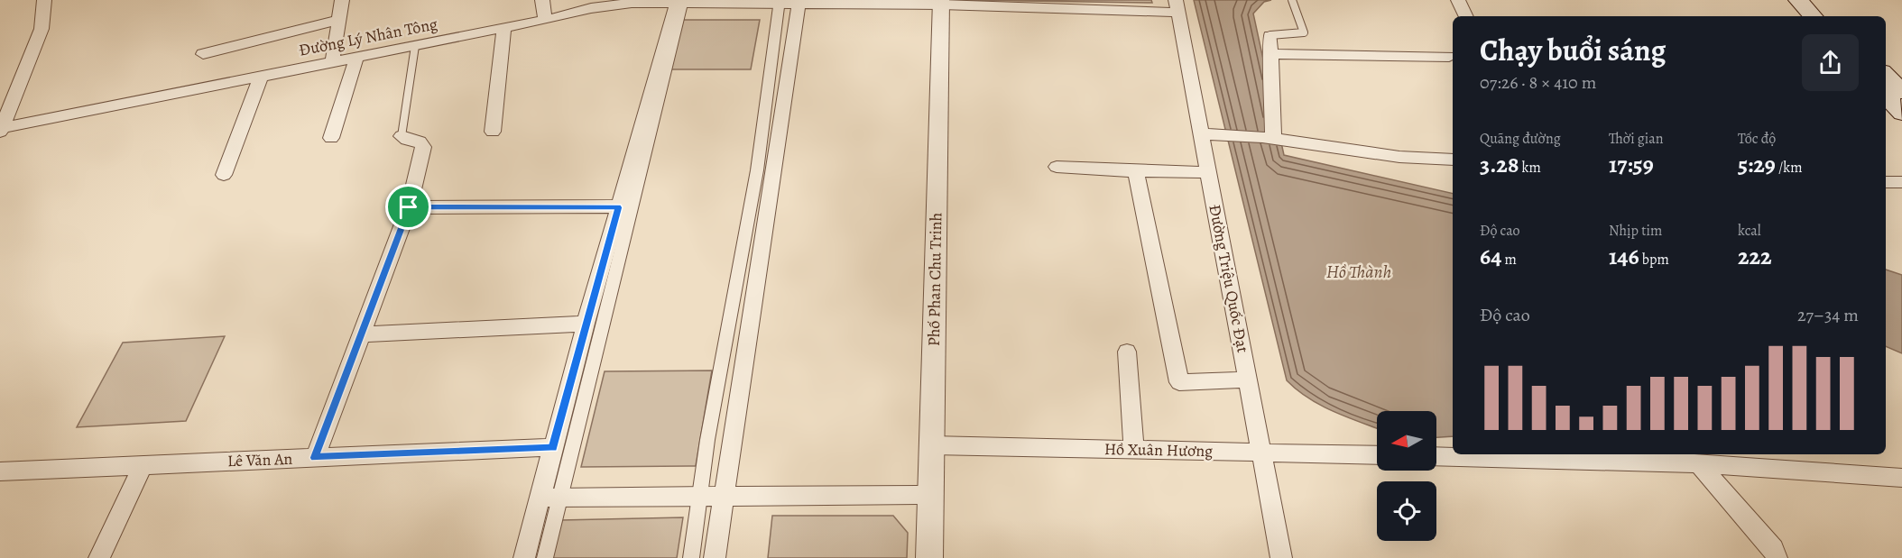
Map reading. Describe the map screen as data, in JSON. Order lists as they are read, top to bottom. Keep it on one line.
{"streets":{"street":["Đường Lý Nhân Tông","Đường Triệu Quốc Đạt","Phố Phan Chu Trinh","Hồ Xuân Hương","Lê Văn An"]},"crossings":[["Đường Lý Nhân Tông","Đường Triệu Quốc Đạt"],["Đường Lý Nhân Tông","Phố Phan Chu Trinh"],["Đường Triệu Quốc Đạt","Hồ Xuân Hương"],["Phố Phan Chu Trinh","Hồ Xuân Hương"]],"water":["Hồ Thành"],"north":"left","page":{"heading":["Chạy buổi sáng","07:26 · 8 × 410 m"],"stats":[["Quãng đường","3.28 km"],["Thời gian","17:59"],["Tốc độ","5:29 /km"],["Độ cao","64 m"],["Nhịp tim","146 bpm"],["kcal","222"]],"chart":["Độ cao","27–34 m"]}}
